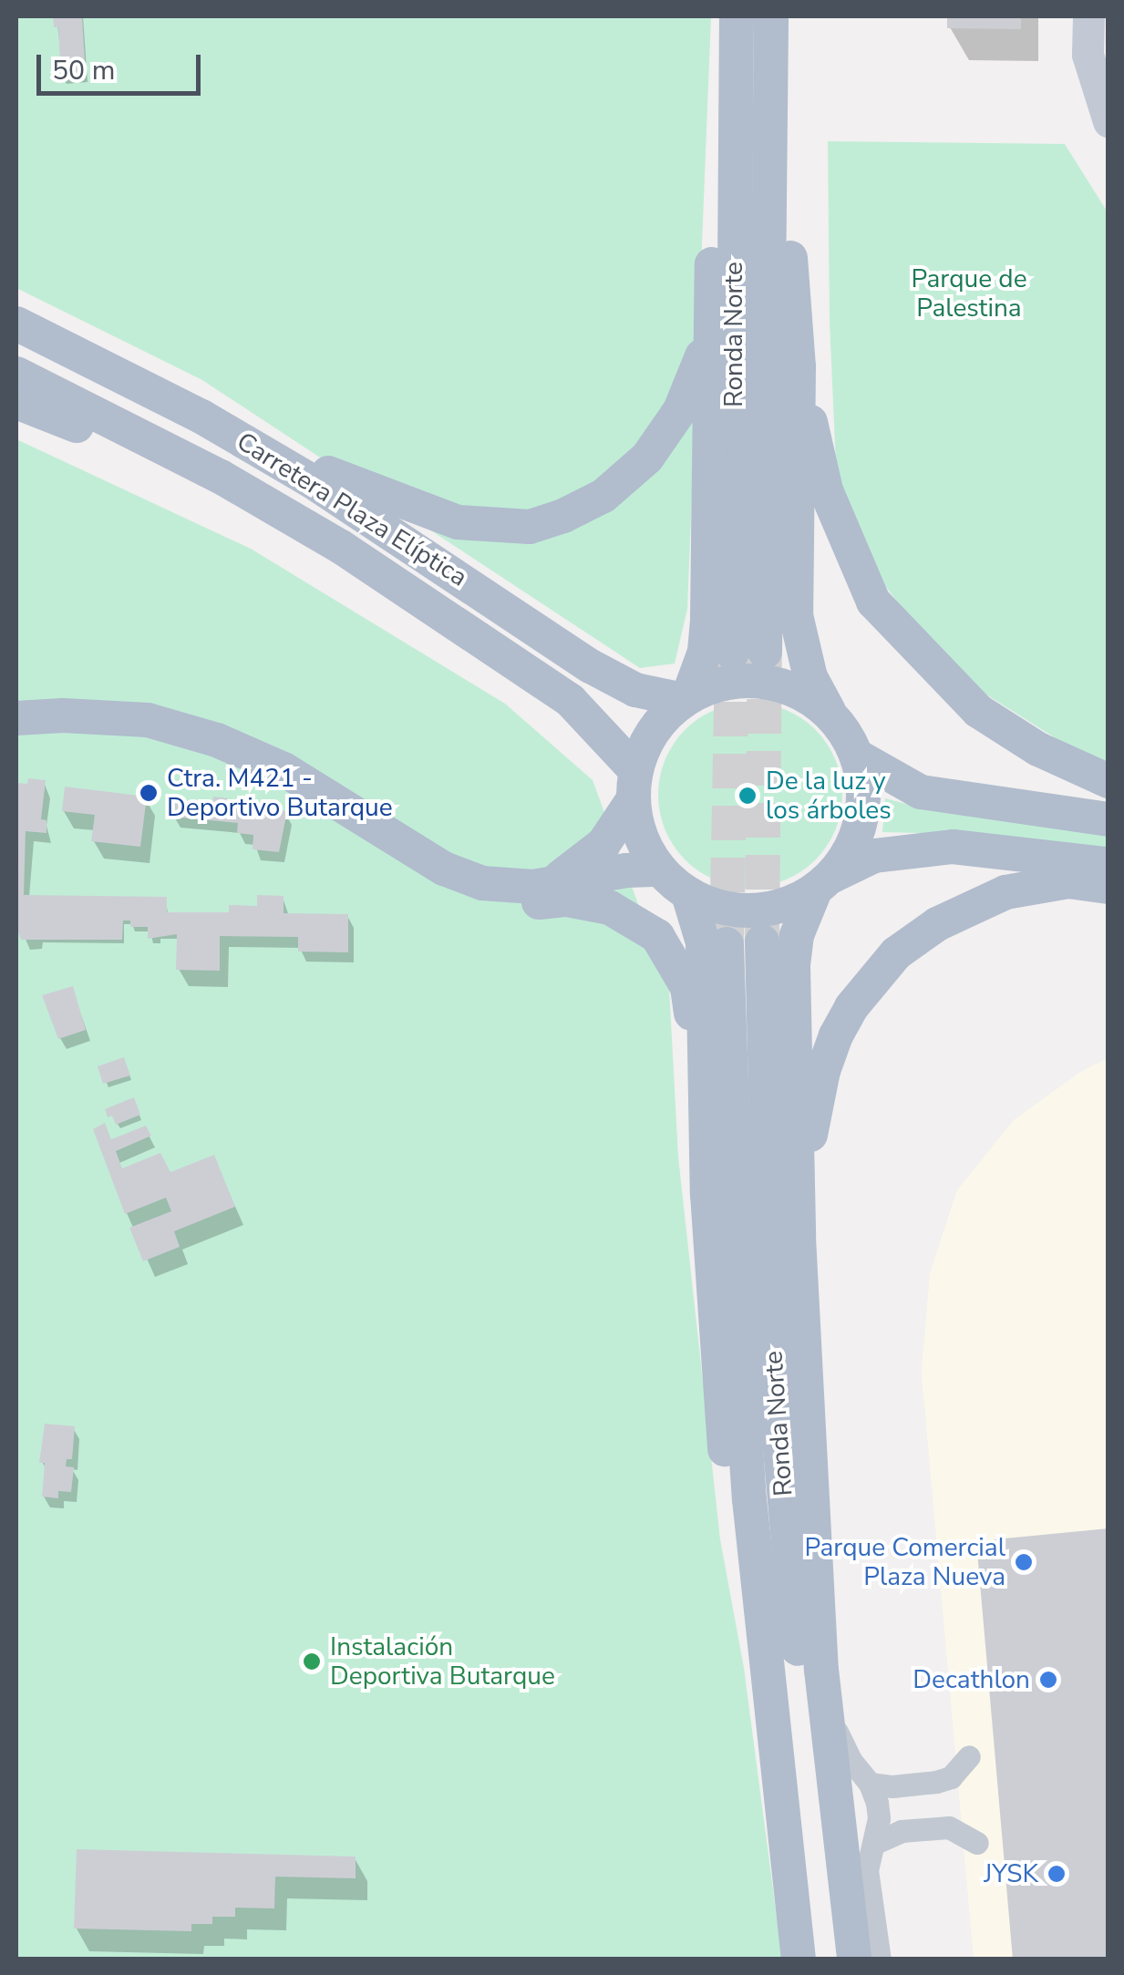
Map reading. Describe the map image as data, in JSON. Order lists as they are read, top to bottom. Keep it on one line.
{"streets":{"main road":["Ronda Norte","Carretera Plaza Elíptica"]},"crossings":[["Ronda Norte","Carretera Plaza Elíptica"]],"parks":["Parque de Palestina"],"places":["Ctra. M421 - Deportivo Butarque","De la luz y los árboles","Parque Comercial Plaza Nueva","Instalación Deportiva Butarque","Decathlon","JYSK"],"scale_bar":"50 m"}
